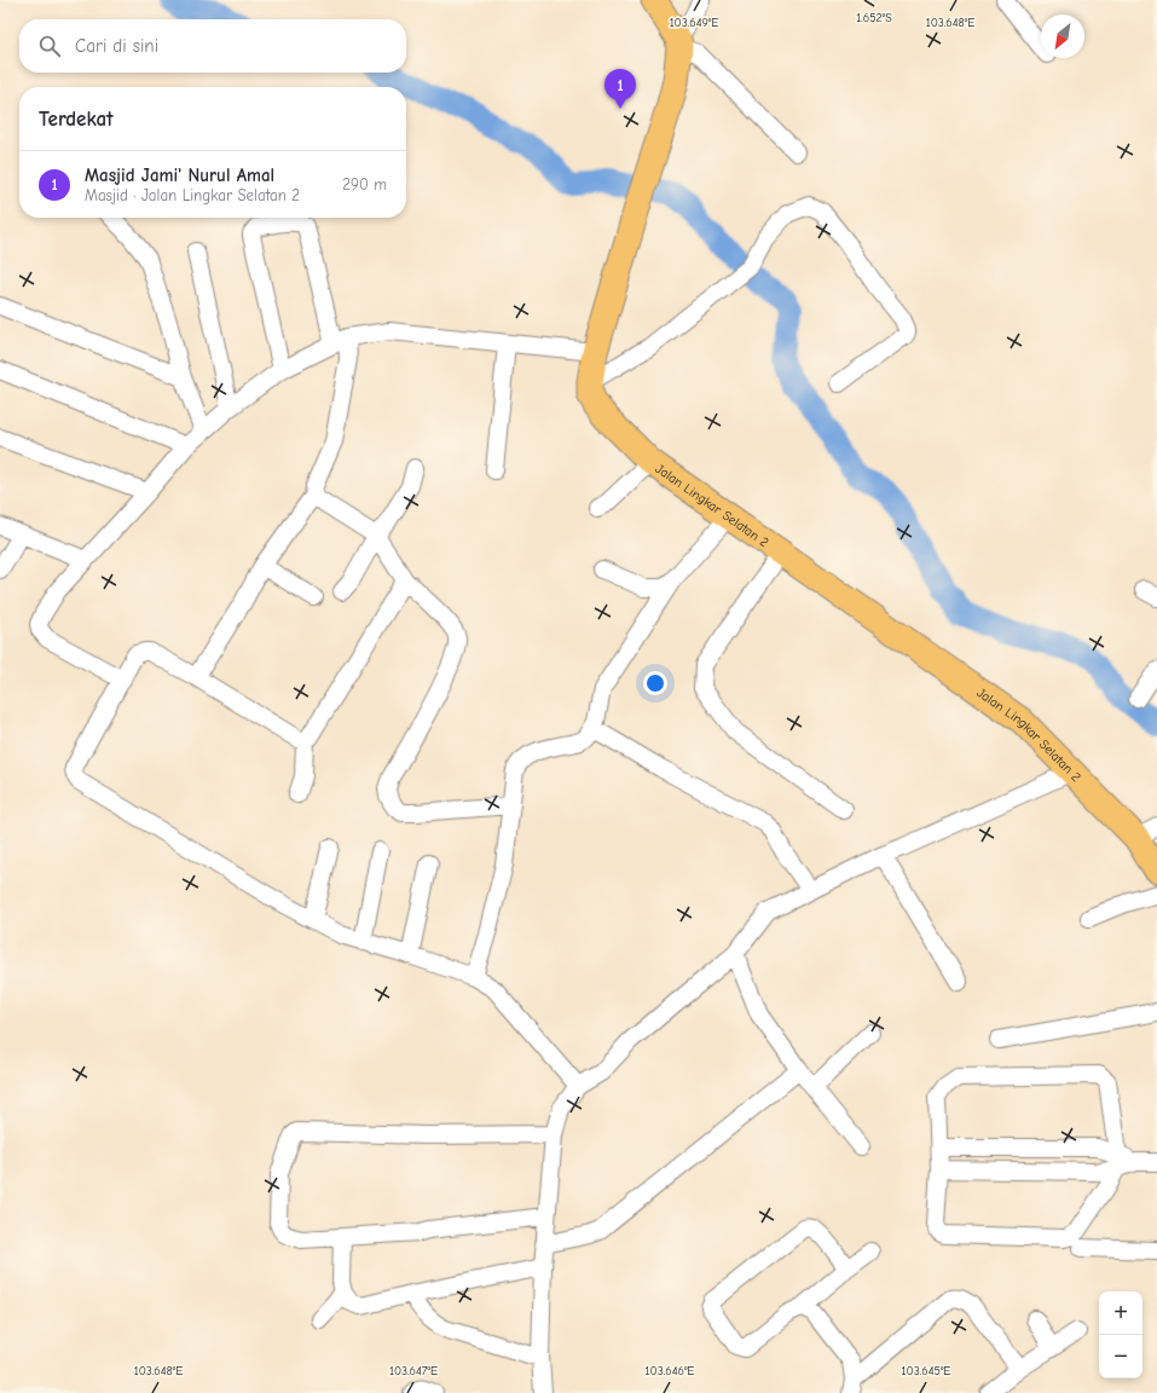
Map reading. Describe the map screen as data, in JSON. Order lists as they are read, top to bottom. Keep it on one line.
{"streets":{"highway":["Jalan Lingkar Selatan 2"]},"north":"bottom left","page":{"search":"Cari di sini","pins":"1","heading":"Terdekat","list":[{"mark":"1","name":"Masjid Jami' Nurul Amal","note":"Masjid · Jalan Lingkar Selatan 2","value":"290 m"}],"map_buttons":["+","−"]},"coordinates":["1.652°S","103.649°E","103.648°E","103.647°E","103.646°E","103.645°E"]}
